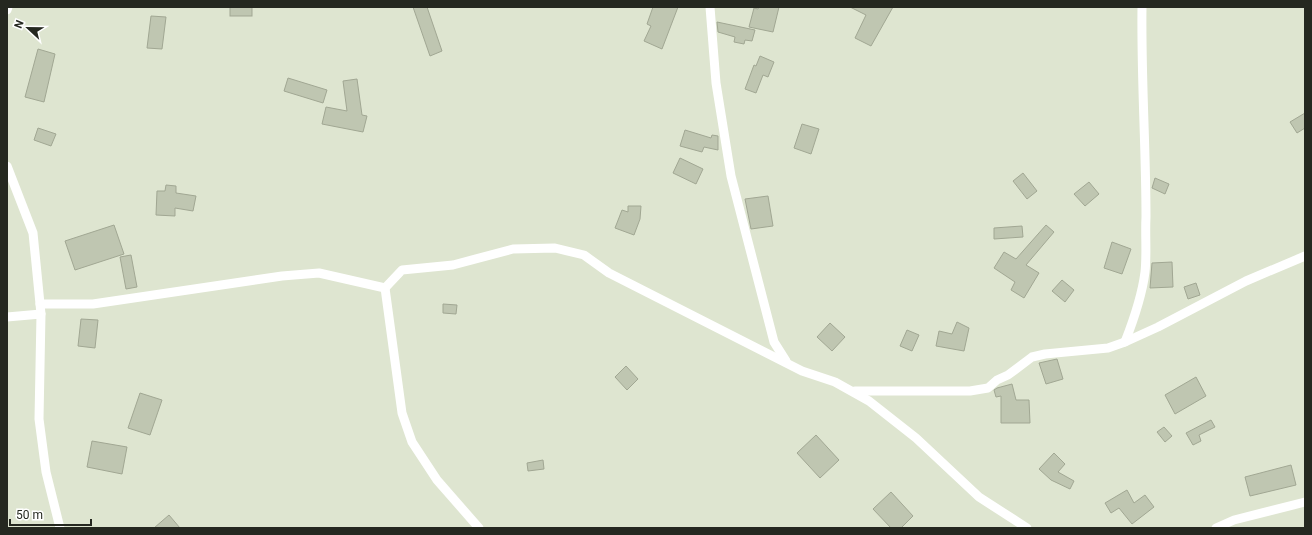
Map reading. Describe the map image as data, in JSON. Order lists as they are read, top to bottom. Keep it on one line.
{"scale_bar":"50 m","north":"left"}
